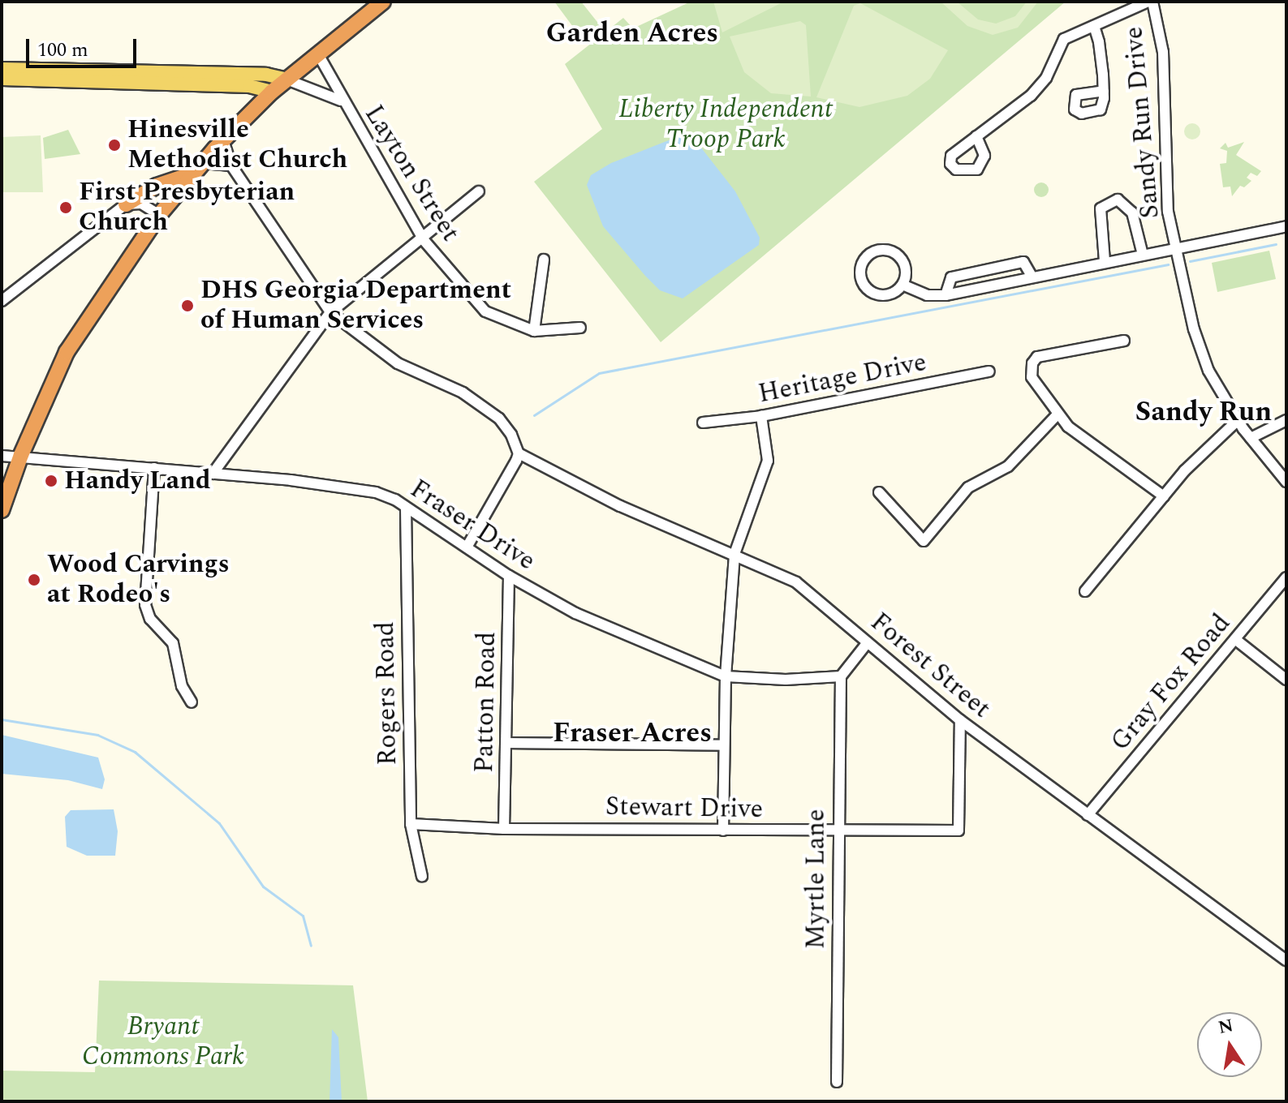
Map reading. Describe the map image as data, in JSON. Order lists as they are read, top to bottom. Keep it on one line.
{"streets":{"street":["Sandy Run Drive","Layton Street","Heritage Drive","Fraser Drive","Forest Street","Gray Fox Road","Rogers Road","Patton Road","Stewart Drive","Myrtle Lane"]},"crossings":[["Fraser Drive","Rogers Road"],["Fraser Drive","Patton Road"],["Fraser Drive","Myrtle Lane"],["Forest Street","Gray Fox Road"],["Forest Street","Stewart Drive"],["Rogers Road","Stewart Drive"],["Patton Road","Stewart Drive"],["Stewart Drive","Myrtle Lane"]],"districts":["Garden Acres","Sandy Run","Fraser Acres"],"parks":["Liberty Independent Troop Park","Bryant Commons Park"],"places":["Hinesville Methodist Church","First Presbyterian Church","DHS Georgia Department of Human Services","Handy Land","Wood Carvings at Rodeo's"],"scale_bar":"100 m","north":"top"}
